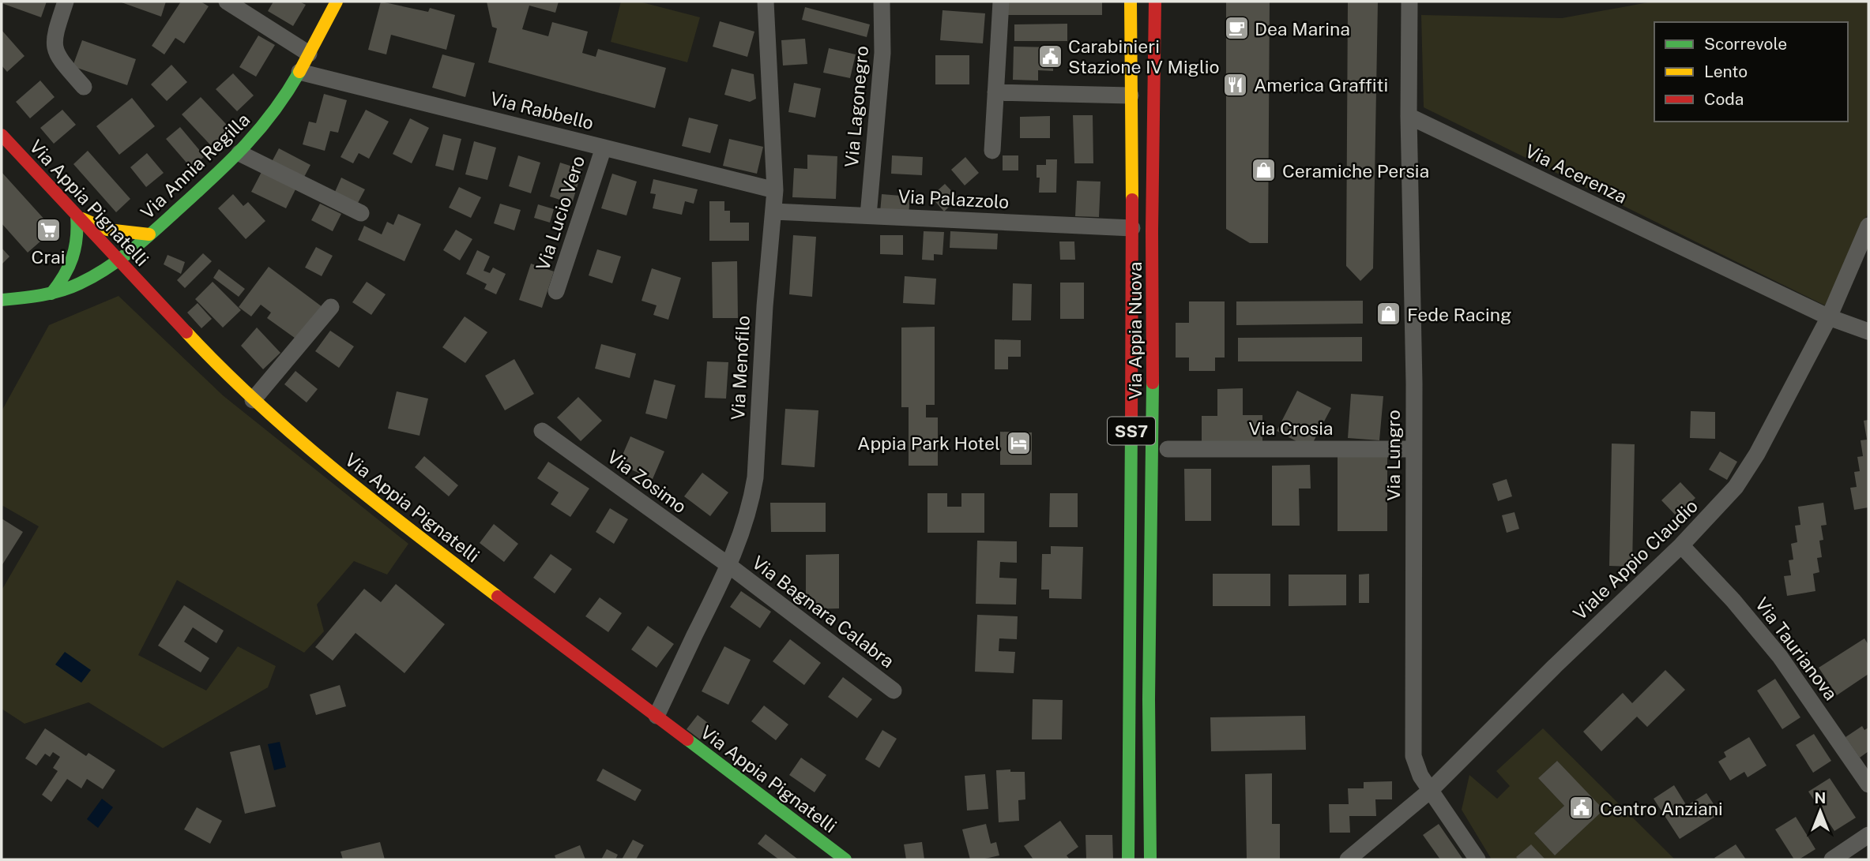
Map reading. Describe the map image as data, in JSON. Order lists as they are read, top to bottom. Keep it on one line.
{"streets":{"main road":["Via Annia Regilla","Via Appia Pignatelli","Via Appia Nuova","SS7"],"street":["Via Lagonegro","Via Rabbello","Via Acerenza","Via Palazzolo","Via Lucio Vero","Via Menofilo","Via Crosia","Via Lungro","Via Zosimo","Viale Appio Claudio","Via Bagnara Calabra","Via Taurianova"]},"crossings":[["Via Lagonegro","Via Palazzolo"],["Via Rabbello","Via Annia Regilla"],["Via Rabbello","Via Lucio Vero"],["Via Rabbello","Via Menofilo"],["Via Annia Regilla","Via Appia Pignatelli"],["Via Acerenza","Via Lungro"],["Via Acerenza","Viale Appio Claudio"],["Via Palazzolo","Via Appia Nuova"],["Via Palazzolo","Via Menofilo"],["Via Appia Pignatelli","Via Menofilo"],["Via Menofilo","Via Zosimo"],["Via Menofilo","Via Bagnara Calabra"],["Via Crosia","Via Lungro"],["Via Lungro","Viale Appio Claudio"],["Via Zosimo","Via Bagnara Calabra"],["Viale Appio Claudio","Via Taurianova"]],"places":{"cafe":["Dea Marina"],"public building":["Carabinieri Stazione IV Miglio","Centro Anziani"],"restaurant":["America Graffiti"],"shop":["Ceramiche Persia","Fede Racing"],"supermarket":["Crai"],"hotel":["Appia Park Hotel"]},"legend":["Scorrevole","Lento","Coda"],"north":"top"}
